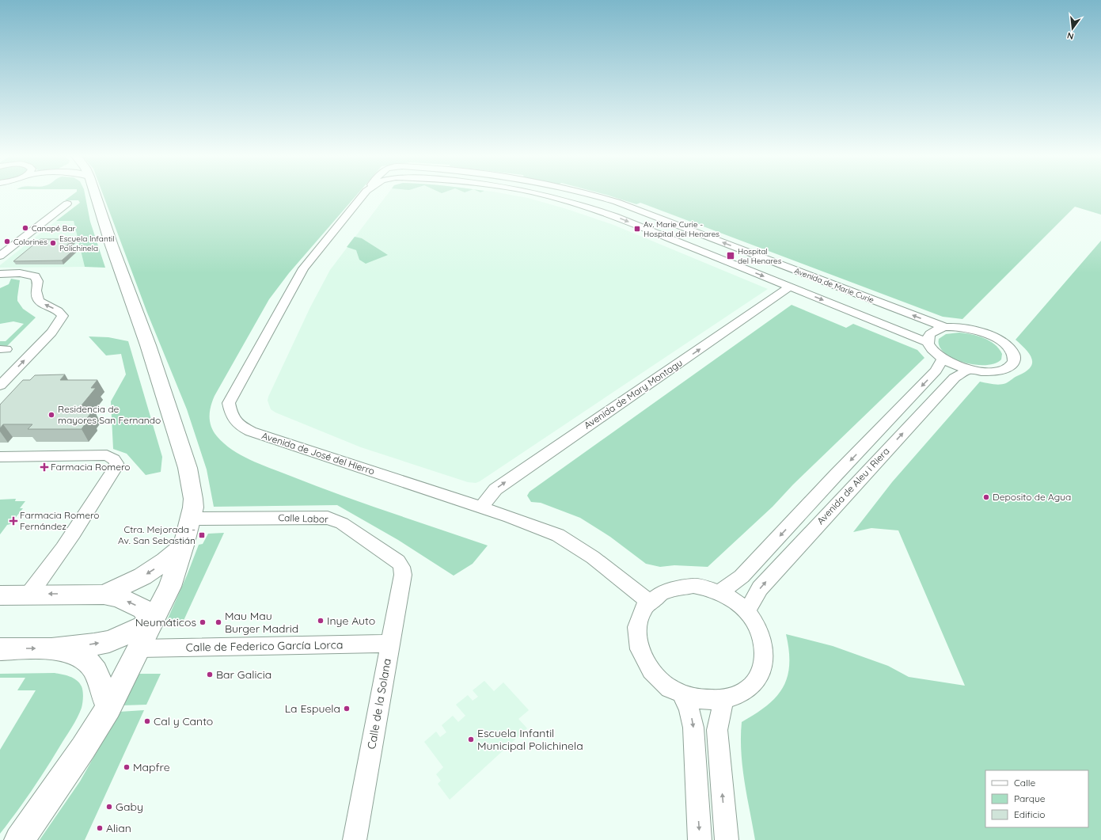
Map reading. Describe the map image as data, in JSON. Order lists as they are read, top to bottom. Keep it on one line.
{"streets":{"street":["Avenida de Marie Curie","Avenida de Mary Montagu","Avenida de José del Hierro","Avenida de Aleu i Riera","Calle Labor","Calle de Federico García Lorca","Calle de la Solana"]},"crossings":[["Avenida de Marie Curie","Avenida de Mary Montagu"],["Avenida de Mary Montagu","Avenida de José del Hierro"],["Calle Labor","Calle de la Solana"],["Calle de Federico García Lorca","Calle de la Solana"]],"one_way":["Avenida de Mary Montagu"],"places":{"other":["Canapé Bar","Colorines","Escuela Infantil Polichinela","Residencia de mayores San Fernando","Deposito de Agua","Inye Auto","Neumáticos","Mau Mau Burger Madrid","Bar Galicia","La Espuela","Cal y Canto","Escuela Infantil Municipal Polichinela","Mapfre","Gaby","Alian"],"transit":["Av. Marie Curie - Hospital del Henares","Hospital del Henares","Ctra. Mejorada - Av. San Sebastián"],"health":["Farmacia Romero","Farmacia Romero Fernández"]},"legend":["Calle","Parque","Edificio"],"north":"bottom"}
